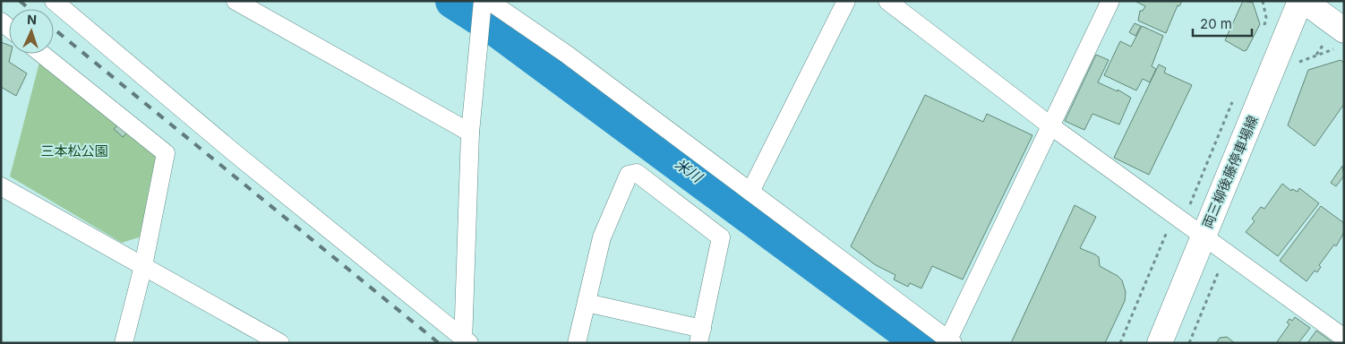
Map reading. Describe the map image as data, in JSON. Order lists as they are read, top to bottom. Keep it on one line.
{"streets":{"main road":["両三柳後藤停車場線"]},"water":["米川"],"parks":["三本松公園"],"scale_bar":"20 m","north":"top"}
